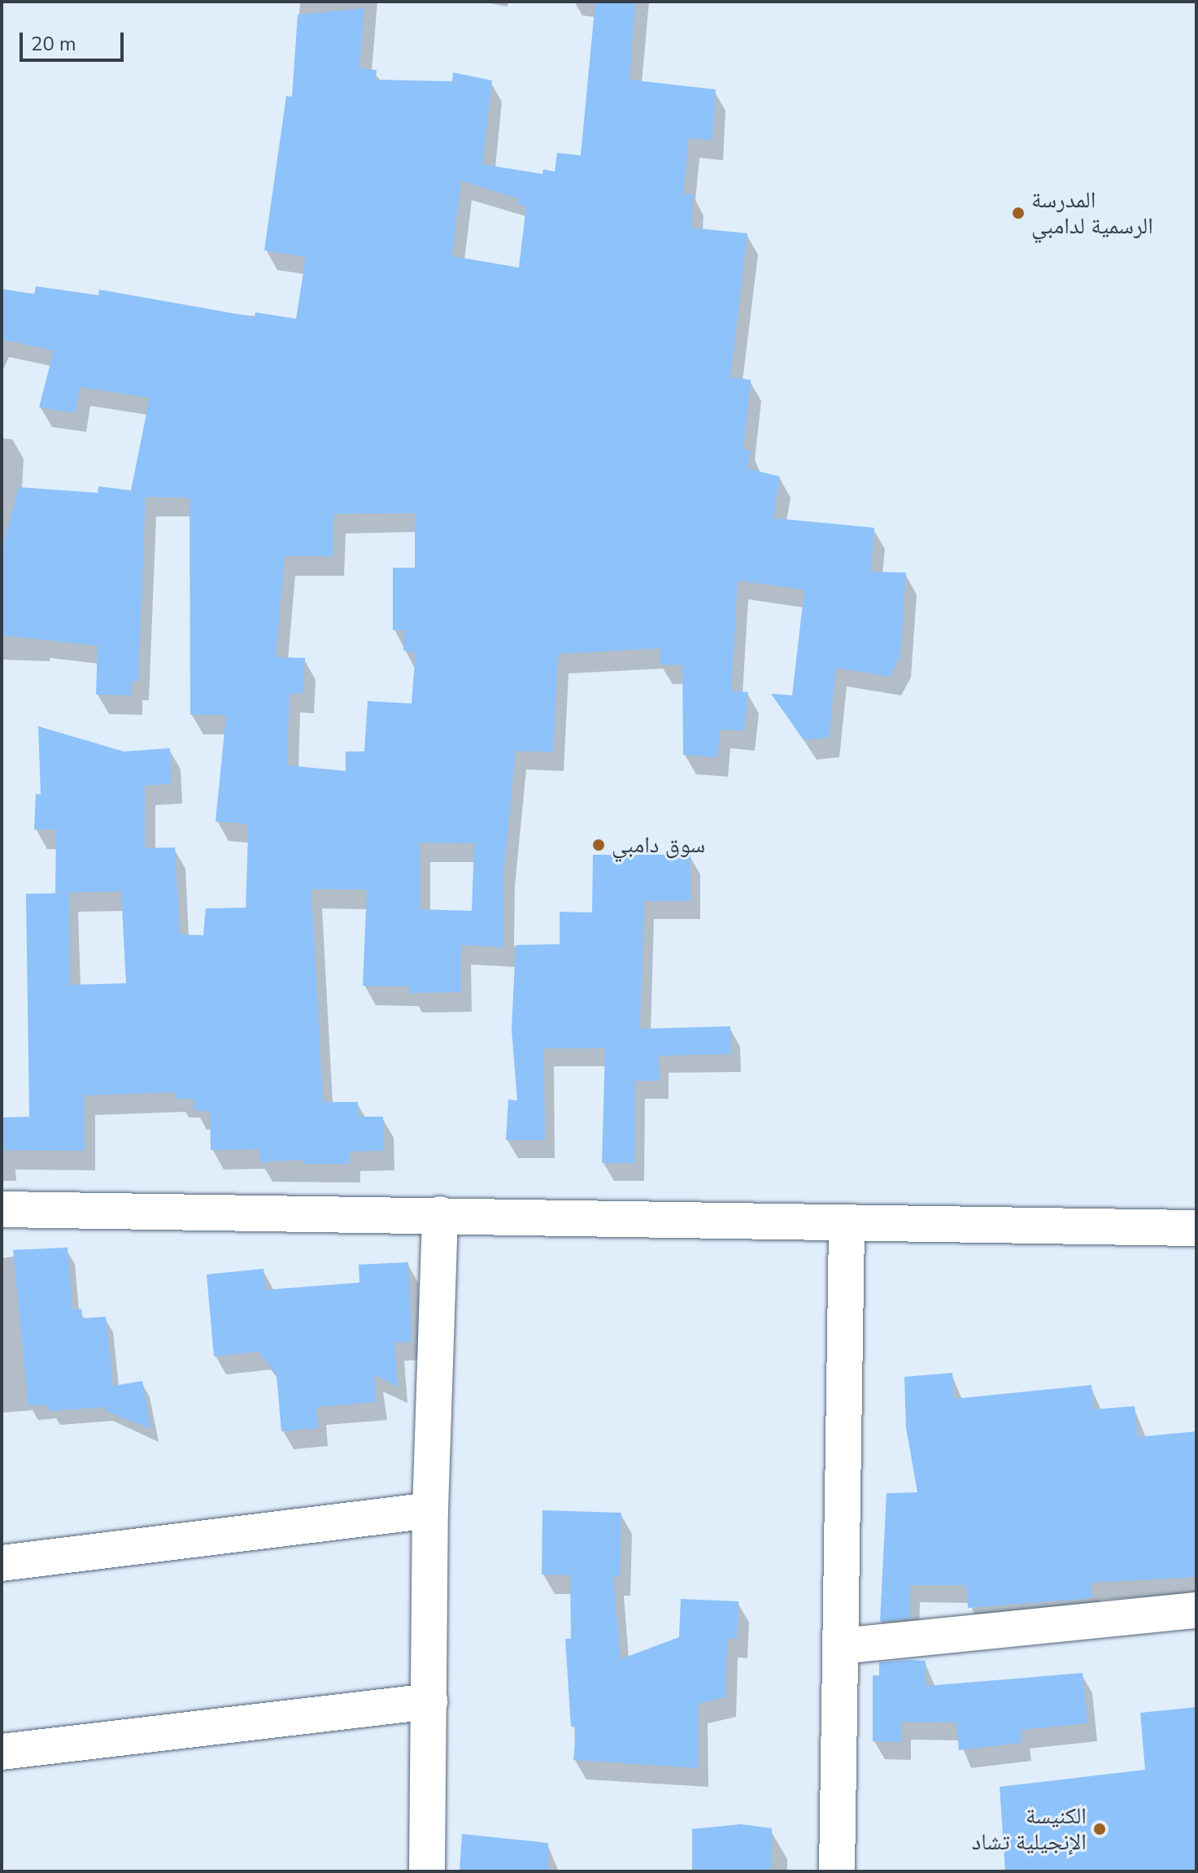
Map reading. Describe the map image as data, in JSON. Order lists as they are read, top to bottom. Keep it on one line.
{"places":["المدرسة الرسمية لدامبي","سوق دامبي","الكنيسة الإنجيلية تشاد"],"scale_bar":"20 m"}
